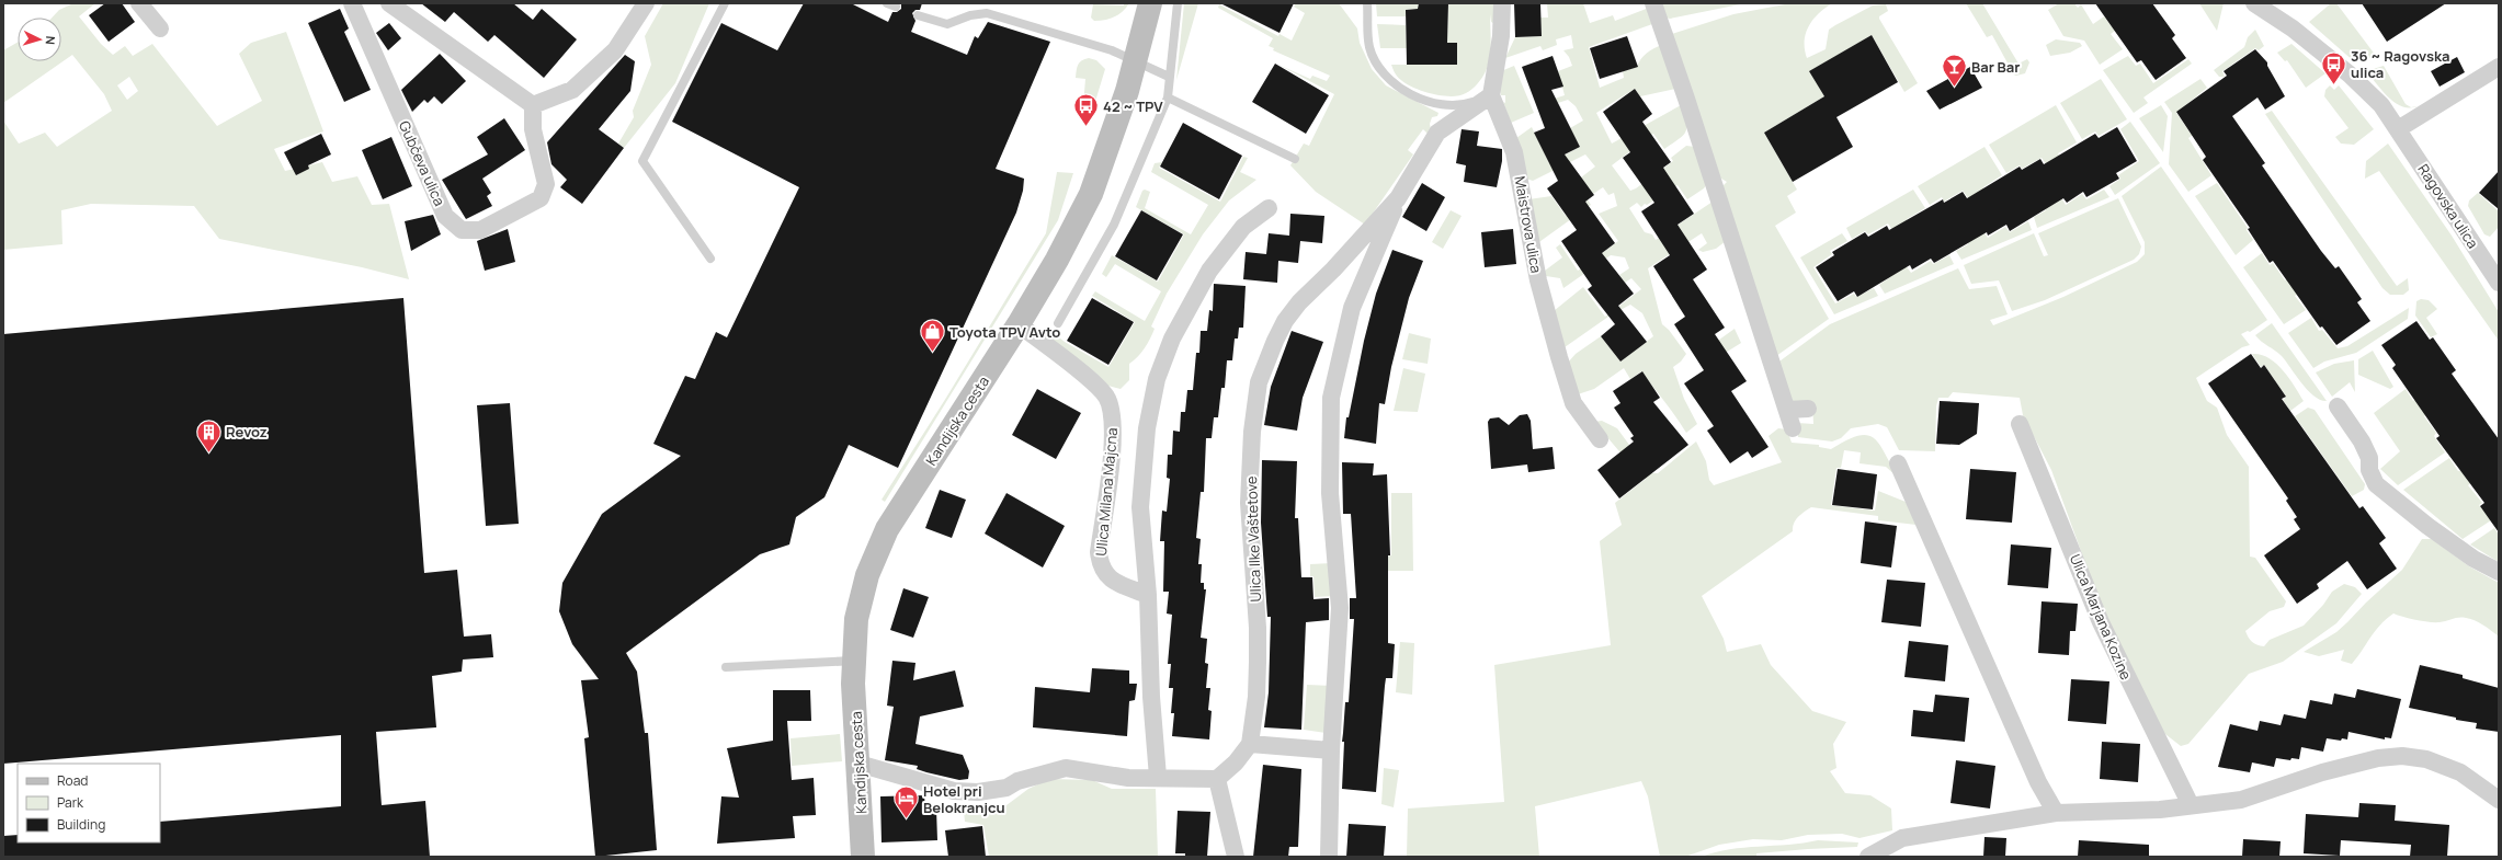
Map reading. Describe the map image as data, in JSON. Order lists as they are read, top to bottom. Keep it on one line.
{"streets":{"main road":["Kandijska cesta"],"street":["Gubčeva ulica","Ragovska ulica","Maistrova ulica","Ulica Milana Majcna","Ulica Ilke Vaštetove","Ulica Marjana Kozine"]},"crossings":[["Maistrova ulica","Ulica Ilke Vaštetove"],["Kandijska cesta","Ulica Milana Majcna"]],"places":{"bus stop":["36 ~ Ragovska ulica","42 ~ TPV"],"bar":["Bar Bar"],"shop":["Toyota TPV Avto"],"building":["Revoz"],"hotel":["Hotel pri Belokranjcu"]},"legend":["Road","Park","Building"],"north":"right"}
